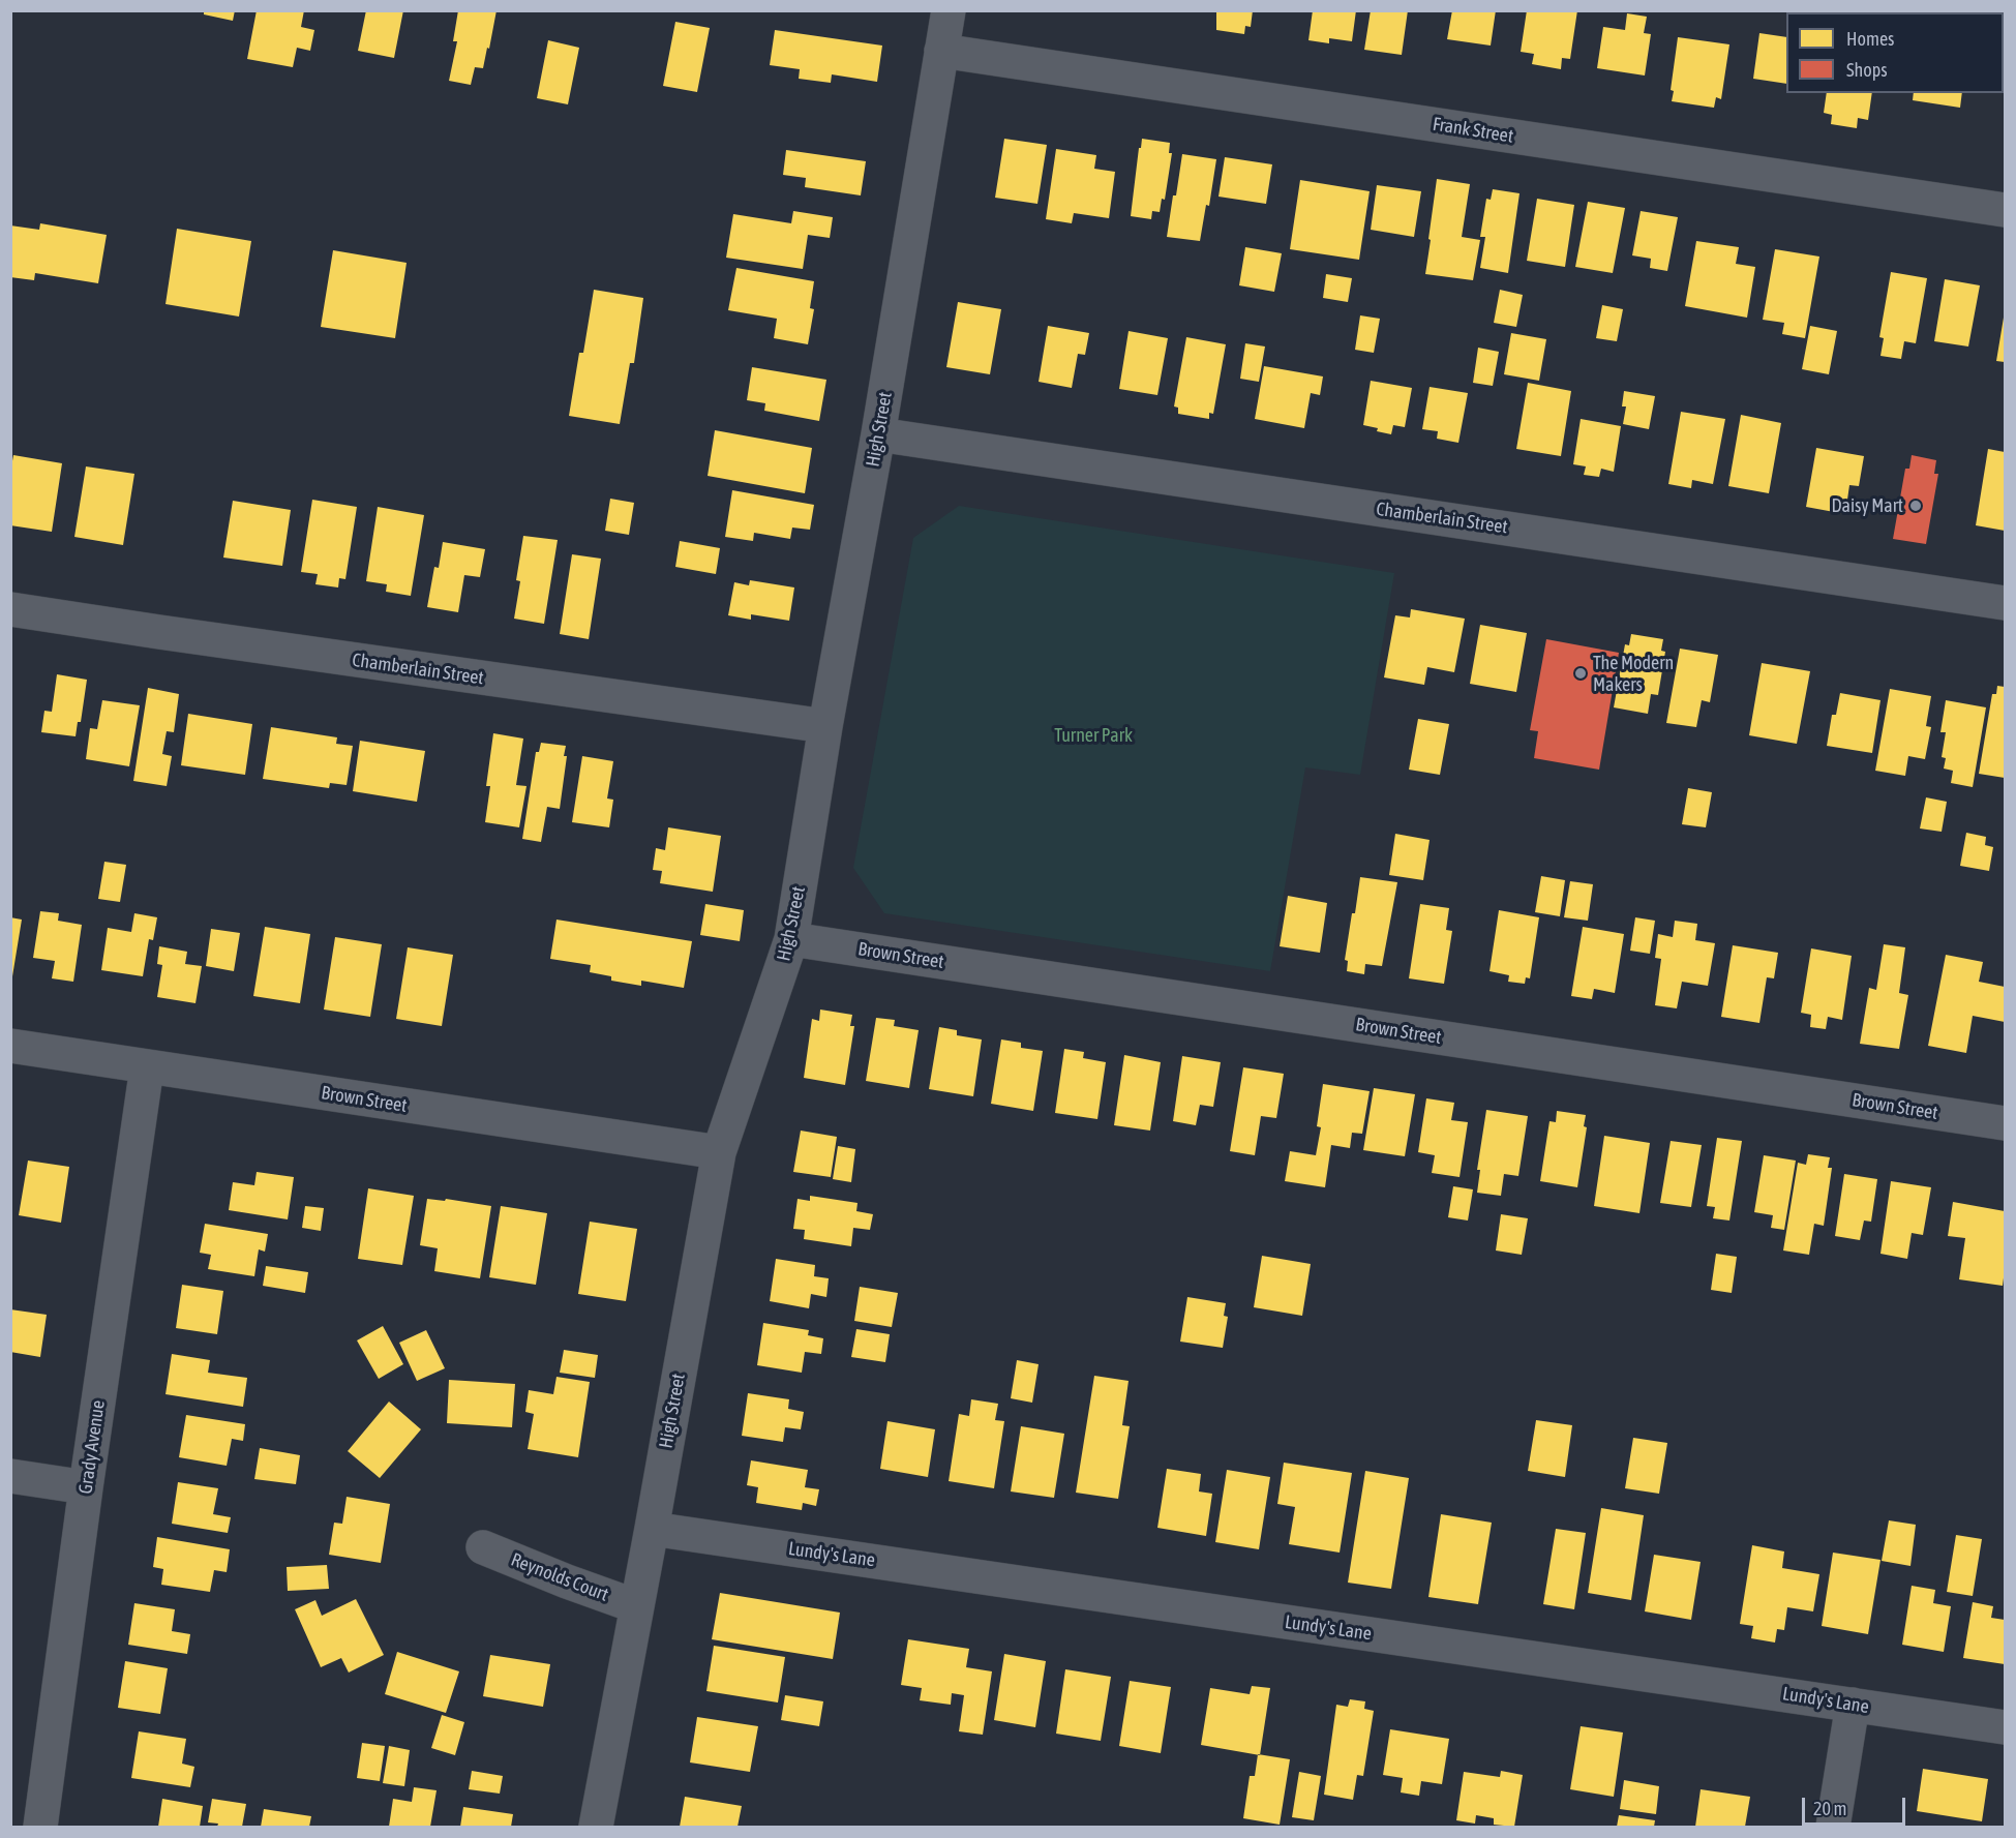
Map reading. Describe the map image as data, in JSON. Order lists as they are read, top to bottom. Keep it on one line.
{"streets":{"street":["Frank Street","High Street","Chamberlain Street","Brown Street","Grady Avenue","Lundy's Lane","Reynolds Court"]},"crossings":[["Frank Street","High Street"],["High Street","Chamberlain Street"],["High Street","Brown Street"],["High Street","Lundy's Lane"],["High Street","Reynolds Court"],["Brown Street","Grady Avenue"]],"parks":["Turner Park"],"places":["Daisy Mart","The Modern Makers"],"legend":["Homes","Shops"],"scale_bar":"20 m"}
